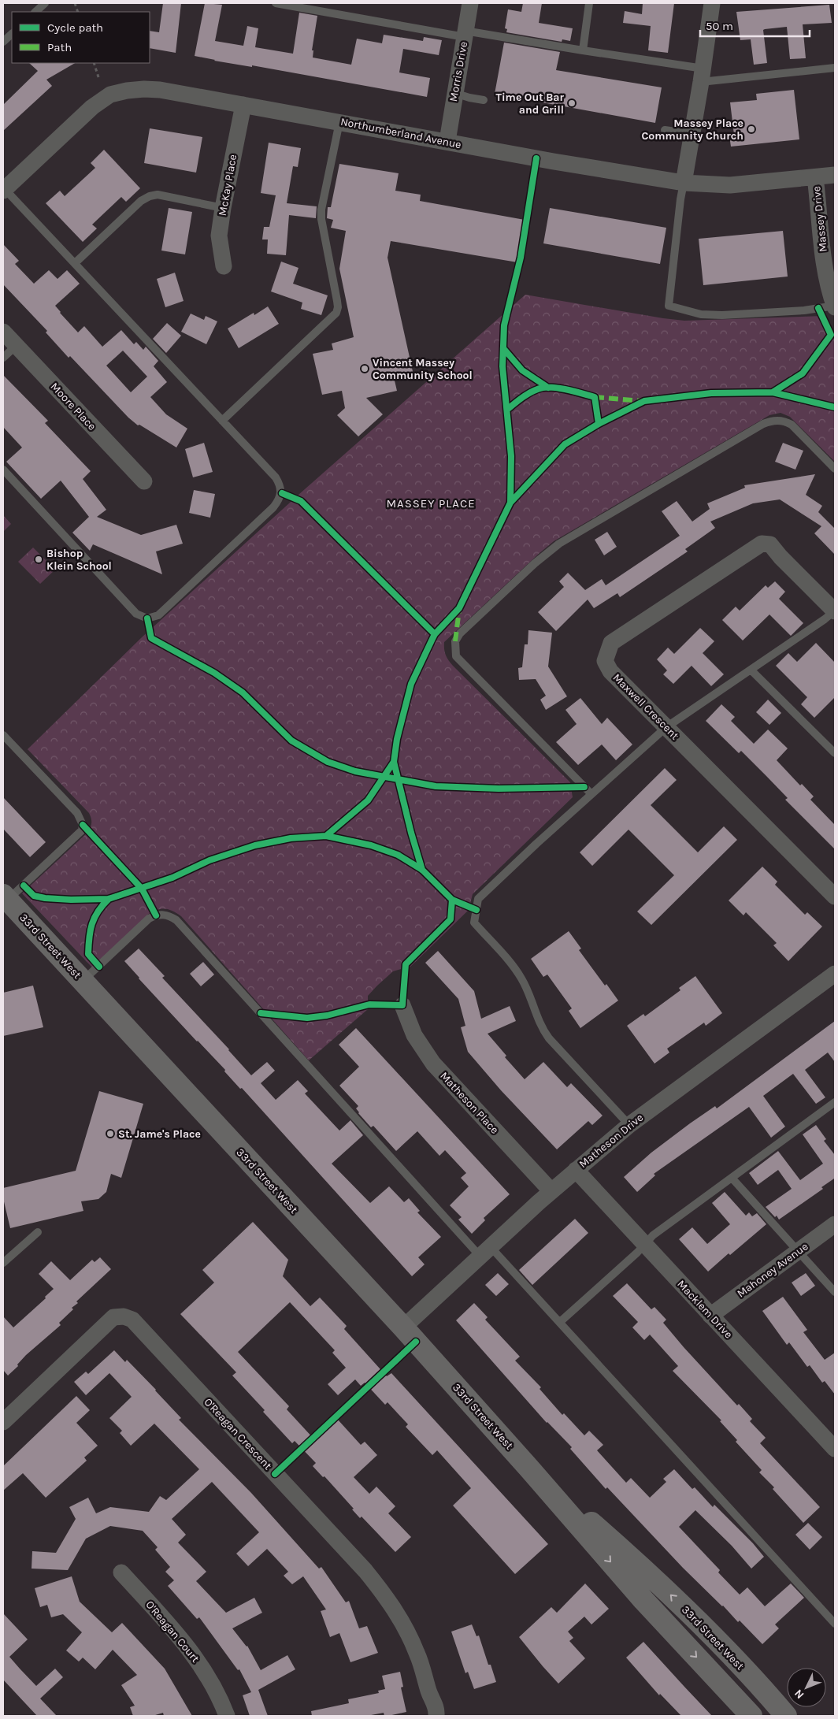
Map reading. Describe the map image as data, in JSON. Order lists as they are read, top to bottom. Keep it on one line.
{"streets":{"main road":["33rd Street West"],"street":["Morris Drive","Northumberland Avenue","McKay Place","Massey Drive","Moore Place","Maxwell Crescent","Matheson Place","Matheson Drive","Mahoney Avenue","Macklem Drive","O'Reagan Crescent","O'Reagan Court"]},"crossings":[["Morris Drive","Northumberland Avenue"],["Northumberland Avenue","McKay Place"],["Northumberland Avenue","Massey Drive"],["33rd Street West","Matheson Drive"],["Matheson Place","Matheson Drive"],["Matheson Drive","Macklem Drive"],["Mahoney Avenue","Macklem Drive"]],"districts":["MASSEY PLACE"],"places":["Time Out Bar and Grill","Massey Place Community Church","Vincent Massey Community School","Bishop Klein School","St. Jame's Place"],"legend":["Cycle path","Path"],"scale_bar":"50 m","north":"bottom left"}
